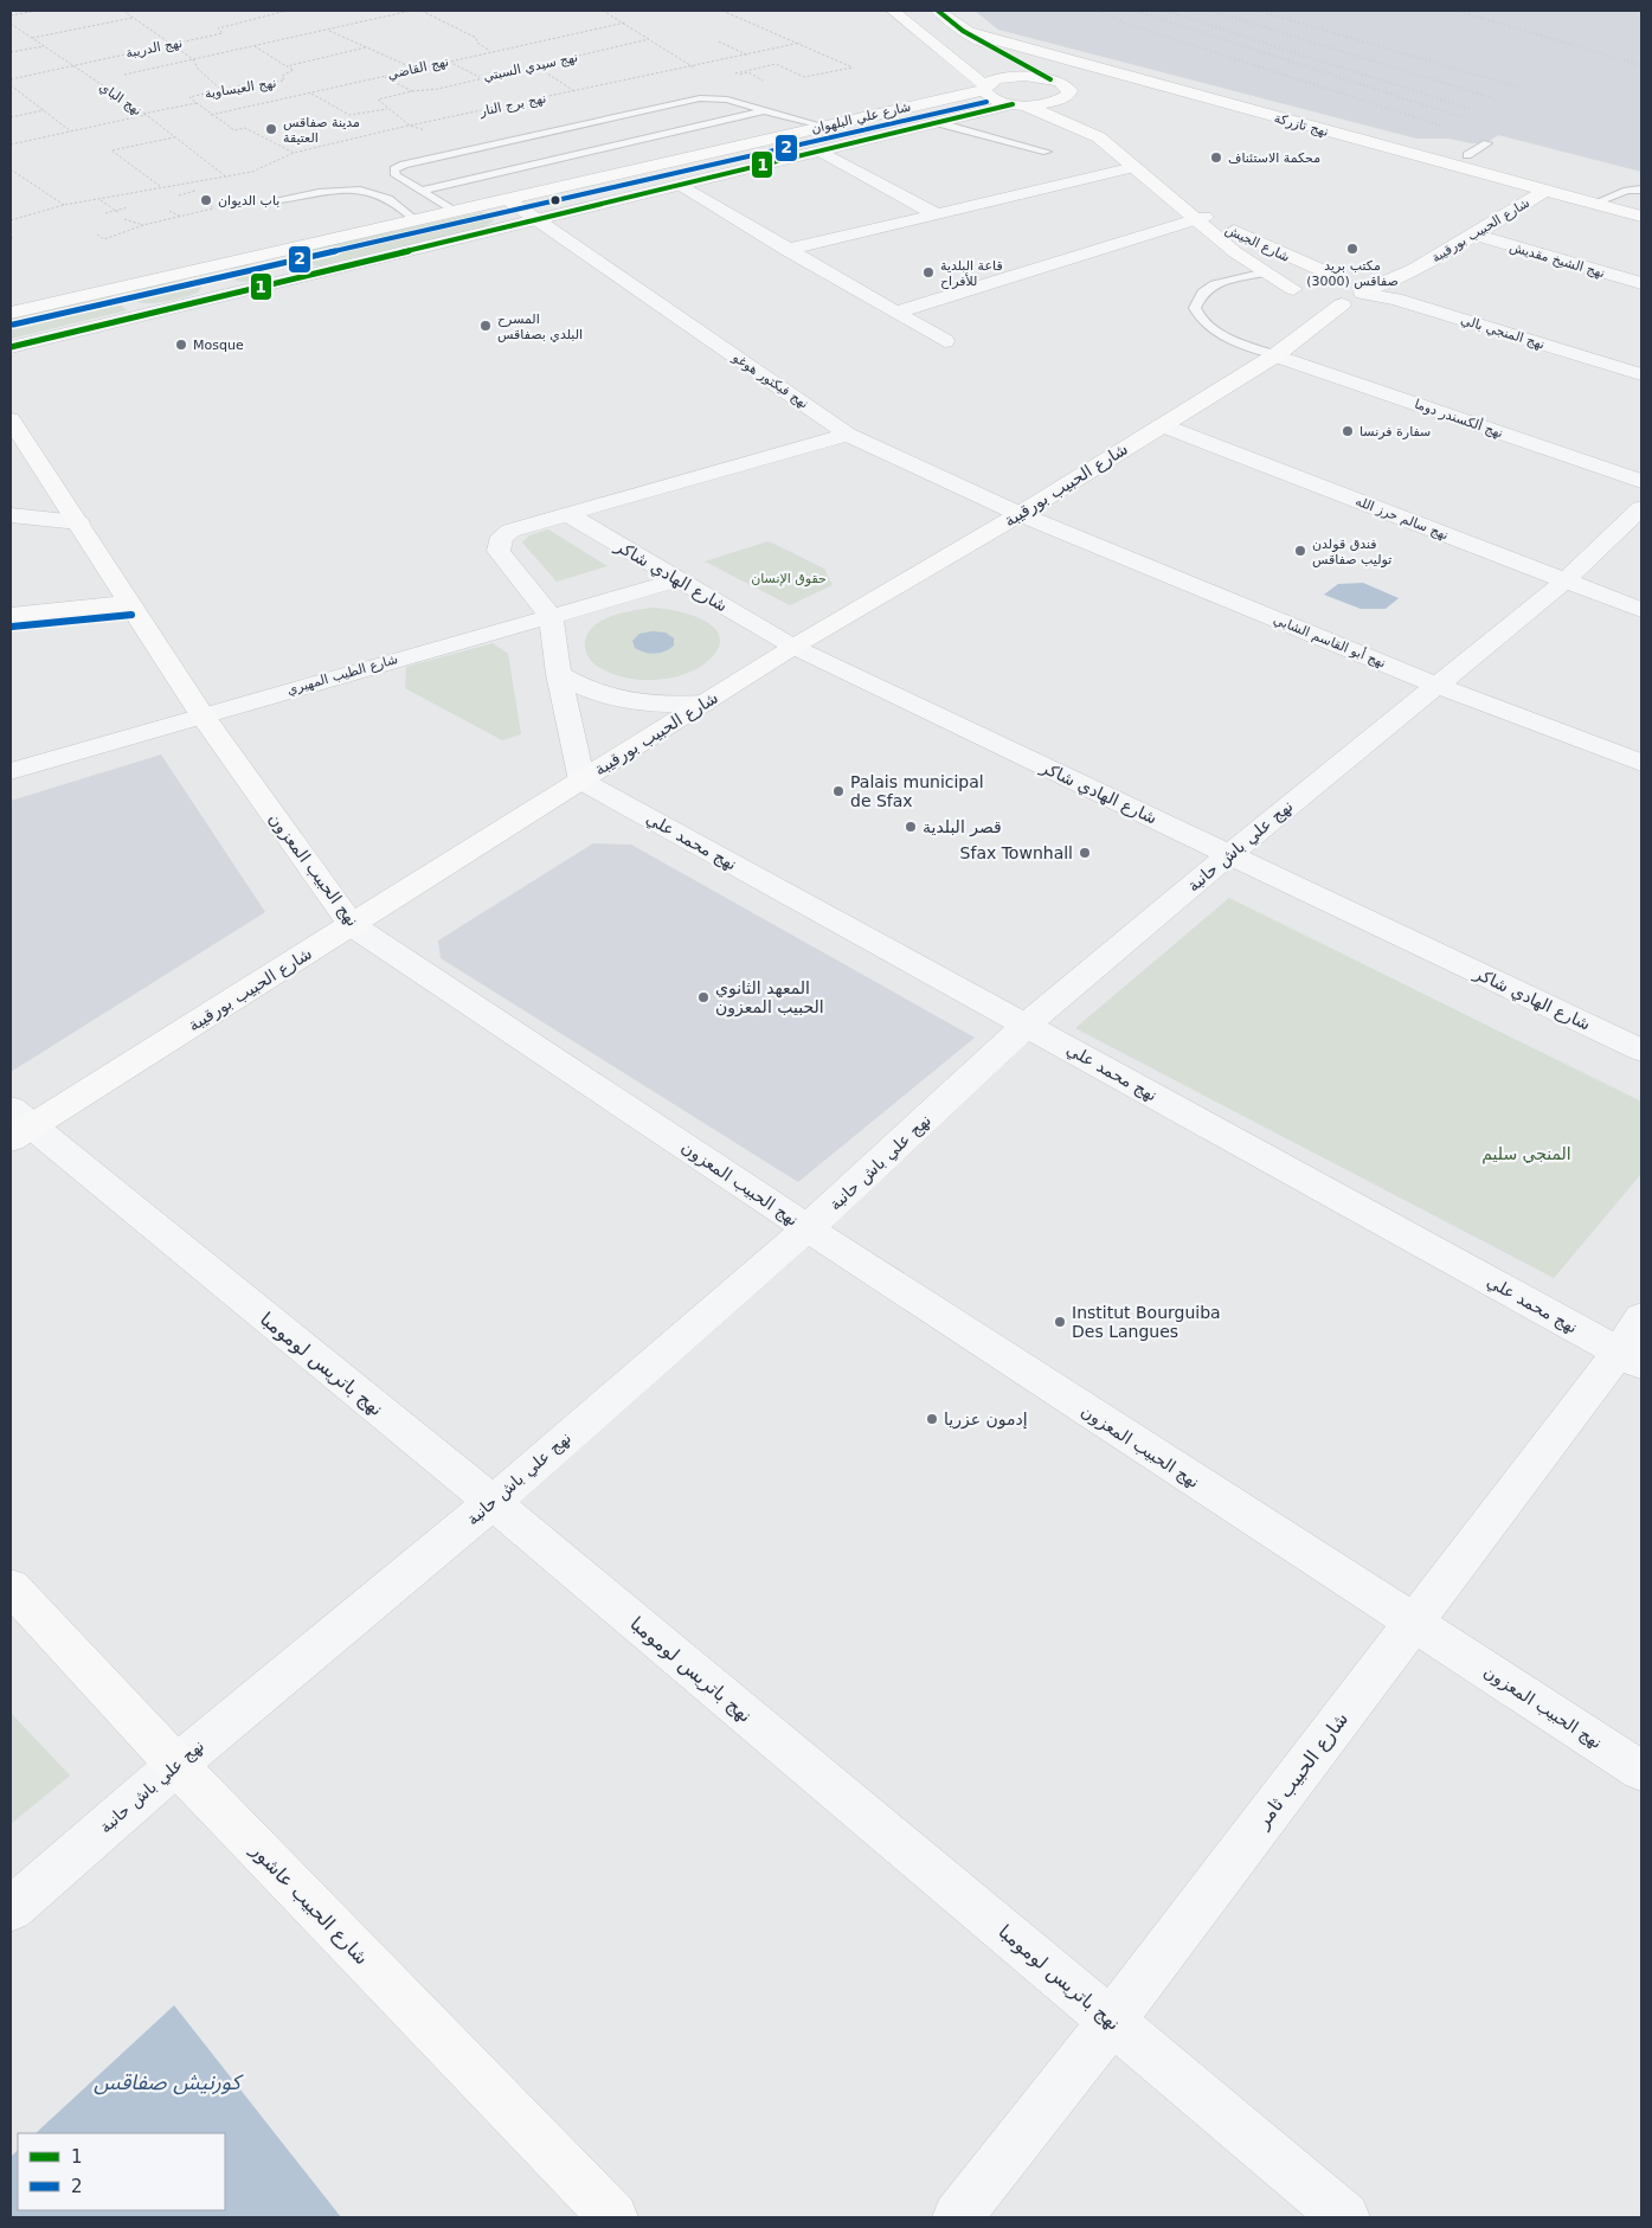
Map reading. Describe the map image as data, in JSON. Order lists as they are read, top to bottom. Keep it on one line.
{"streets":{"street":["شارع علي البلهوان","نهج تازركة","شارع الحبيب بورقيبة","شارع الجيش","نهج الشيخ مقديش","نهج المنجي بالي","نهج فيكتور هوغو","نهج ألكسندر دوما","نهج سالم حرز الله","شارع الهادي شاكر","نهج أبو القاسم الشابي","شارع الطيب المهيري","نهج محمد علي","نهج علي باش حانبة","نهج الحبيب المعزون","نهج باتريس لومومبا","شارع الحبيب ثامر","شارع الحبيب عاشور"],"path":["نهج الدريبة","نهج سيدي السبتي","نهج القاضي","نهج العيساوية","نهج الباي","نهج برج النار"]},"crossings":[["نهج الدريبة","نهج الباي"],["نهج العيساوية","نهج الباي"],["نهج الباي","نهج برج النار"],["شارع علي البلهوان","نهج تازركة"],["شارع علي البلهوان","شارع الجيش"],["شارع علي البلهوان","نهج فيكتور هوغو"],["نهج تازركة","شارع الحبيب بورقيبة"],["نهج تازركة","شارع الجيش"],["شارع الحبيب بورقيبة","شارع الجيش"],["شارع الحبيب بورقيبة","نهج الشيخ مقديش"],["شارع الحبيب بورقيبة","نهج المنجي بالي"],["شارع الحبيب بورقيبة","نهج فيكتور هوغو"],["شارع الحبيب بورقيبة","نهج ألكسندر دوما"],["شارع الحبيب بورقيبة","نهج سالم حرز الله"],["شارع الحبيب بورقيبة","شارع الهادي شاكر"],["شارع الحبيب بورقيبة","نهج أبو القاسم الشابي"],["شارع الحبيب بورقيبة","نهج محمد علي"],["شارع الحبيب بورقيبة","نهج الحبيب المعزون"],["شارع الحبيب بورقيبة","نهج باتريس لومومبا"],["شارع الجيش","نهج المنجي بالي"],["نهج فيكتور هوغو","نهج أبو القاسم الشابي"],["نهج سالم حرز الله","نهج علي باش حانبة"],["شارع الهادي شاكر","شارع الطيب المهيري"],["شارع الهادي شاكر","نهج علي باش حانبة"],["نهج أبو القاسم الشابي","نهج علي باش حانبة"],["شارع الطيب المهيري","نهج الحبيب المعزون"],["نهج محمد علي","نهج علي باش حانبة"],["نهج محمد علي","شارع الحبيب ثامر"],["نهج علي باش حانبة","نهج الحبيب المعزون"],["نهج علي باش حانبة","نهج باتريس لومومبا"],["نهج علي باش حانبة","شارع الحبيب عاشور"],["نهج الحبيب المعزون","شارع الحبيب ثامر"],["نهج باتريس لومومبا","شارع الحبيب ثامر"]],"water":["كورنيش صفاقس"],"parks":["حقوق الإنسان","المنجي سليم"],"places":["مدينة صفاقس العتيقة","محكمة الاستئناف","باب الديوان","مكتب بريد صفاقس (3000)","قاعة البلدية للأفراح","المسرح البلدي بصفاقس","Mosque","سفارة فرنسا","فندق قولدن توليب صفاقس","Palais municipal de Sfax","قصر البلدية","Sfax Townhall","المعهد الثانوي الحبيب المعزون","Institut Bourguiba Des Langues","إدمون عزريا"],"lines":["transit line 1","transit line 2"],"legend":["1","2"]}
